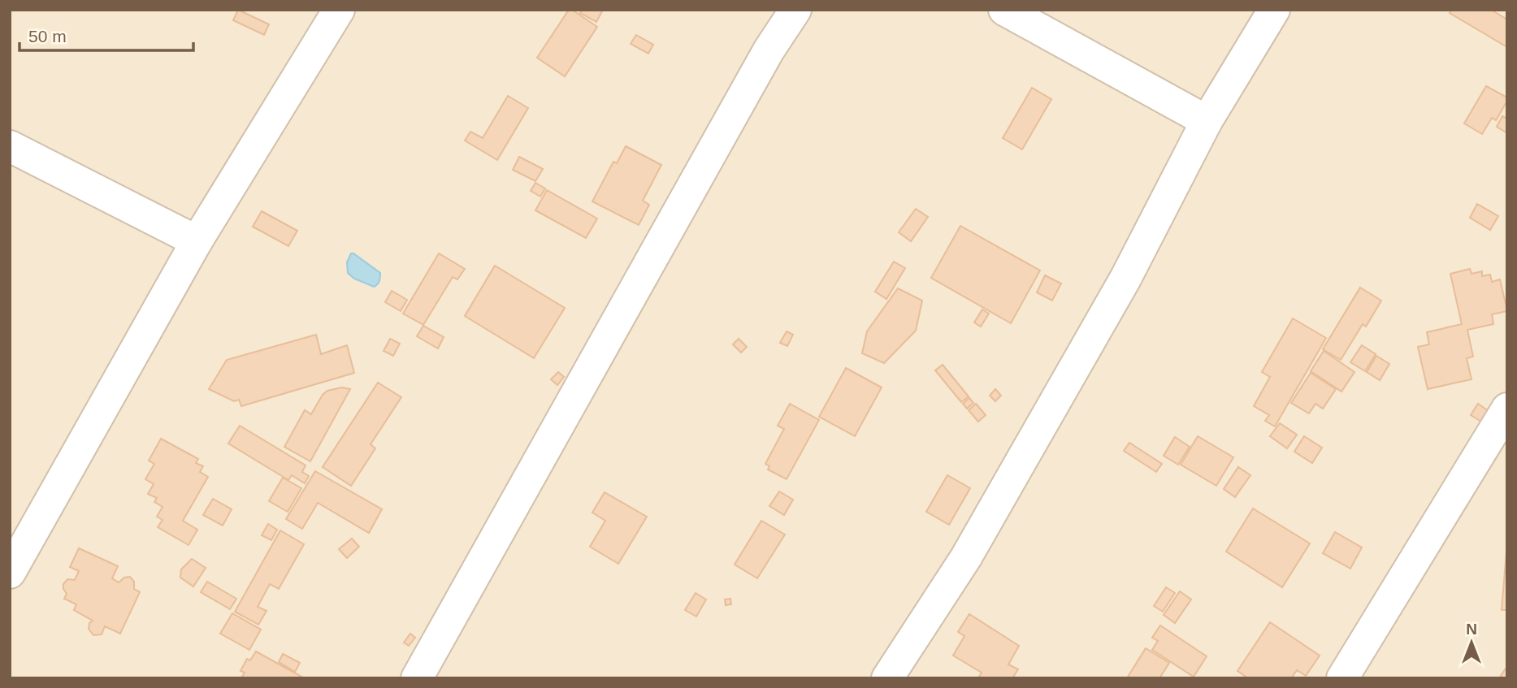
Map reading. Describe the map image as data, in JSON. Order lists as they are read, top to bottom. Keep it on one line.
{"scale_bar":"50 m","north":"top"}
